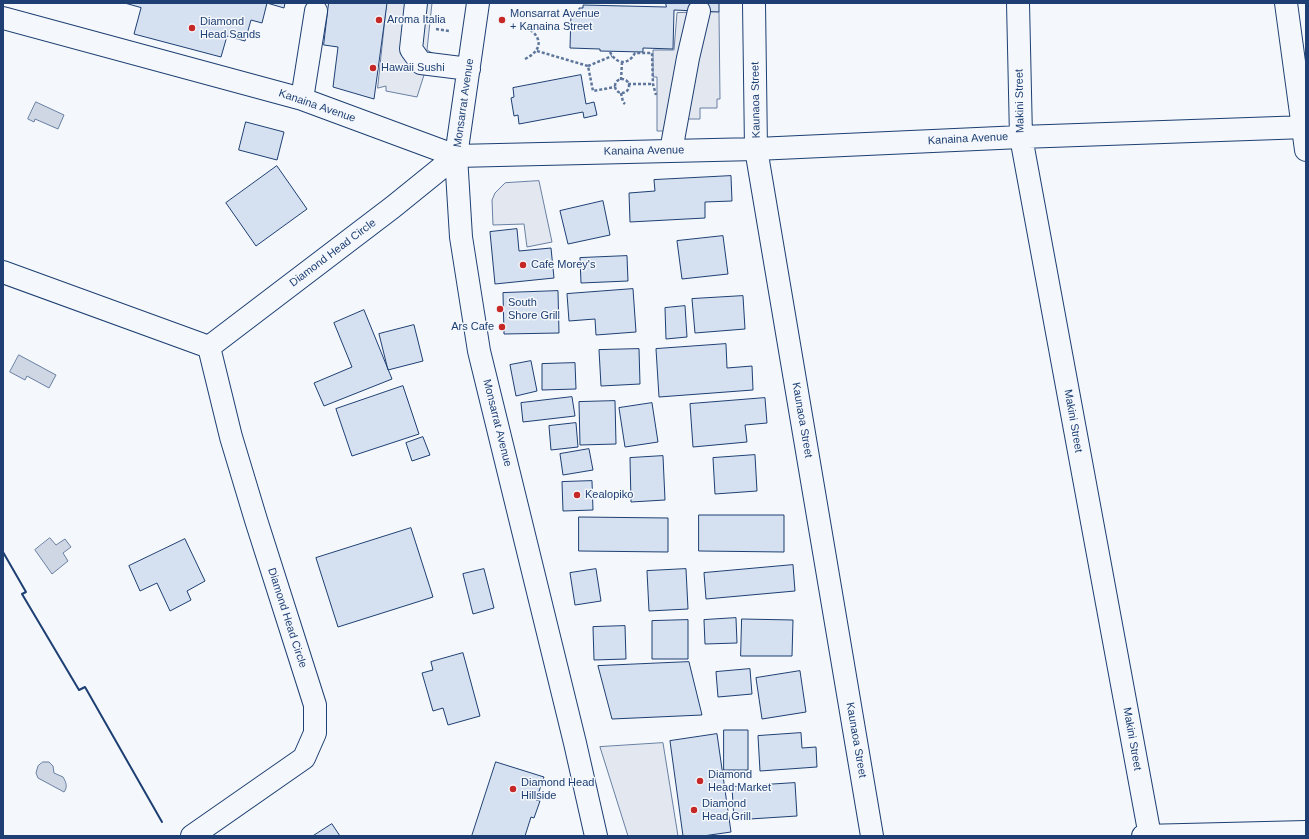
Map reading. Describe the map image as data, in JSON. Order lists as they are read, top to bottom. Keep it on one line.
{"streets":{"street":["Kaunaoa Street","Makini Street","Monsarrat Avenue","Kanaina Avenue","Diamond Head Circle"]},"crossings":[["Kaunaoa Street","Kanaina Avenue"],["Makini Street","Kanaina Avenue"],["Monsarrat Avenue","Kanaina Avenue"],["Monsarrat Avenue","Diamond Head Circle"],["Kanaina Avenue","Diamond Head Circle"]],"places":["Aroma Italia","Monsarrat Avenue + Kanaina Street","Diamond Head Sands","Hawaii Sushi","Cafe Morey's","South Shore Grill","Ars Cafe","Kealopiko","Diamond Head Market","Diamond Head Hillside","Diamond Head Grill"]}
